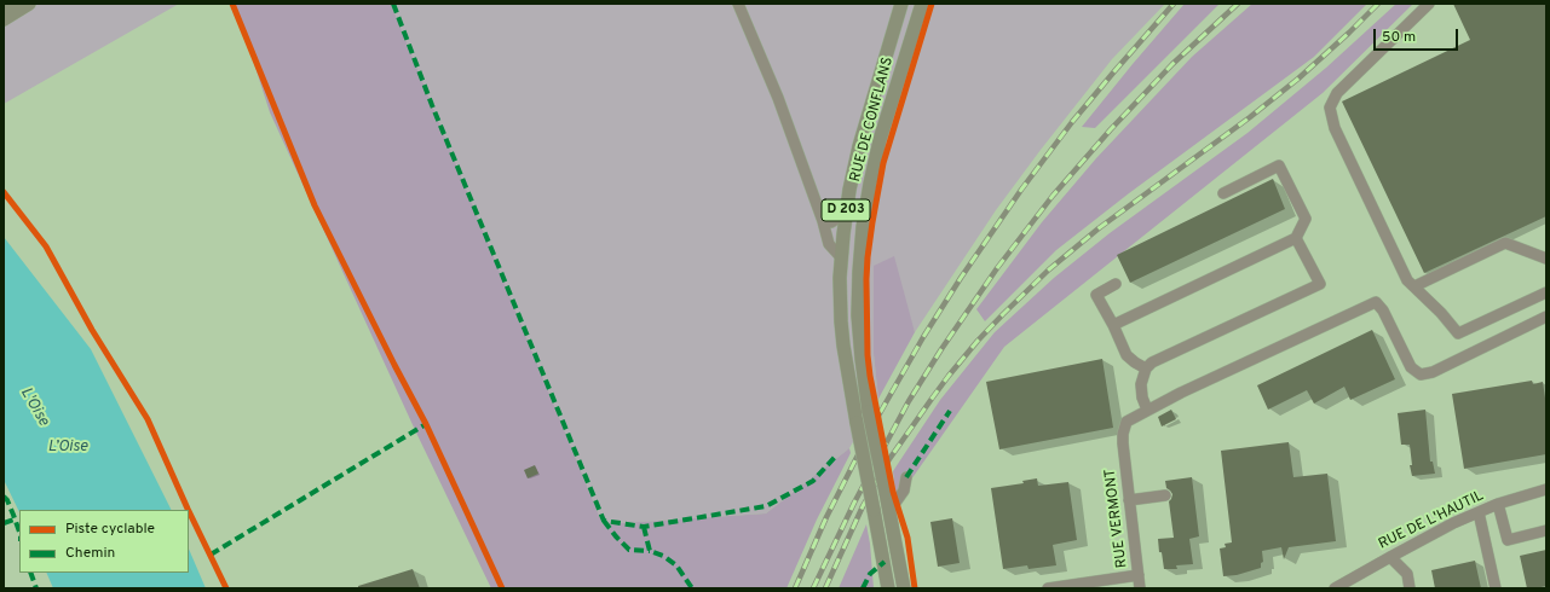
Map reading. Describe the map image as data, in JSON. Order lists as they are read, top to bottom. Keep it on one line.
{"streets":{"main road":["RUE DE CONFLANS","D 203"],"street":["RUE VERMONT","RUE DE L'HAUTIL"]},"water":["L'Oise","L’Oise"],"legend":["Piste cyclable","Chemin"],"scale_bar":"50 m"}
